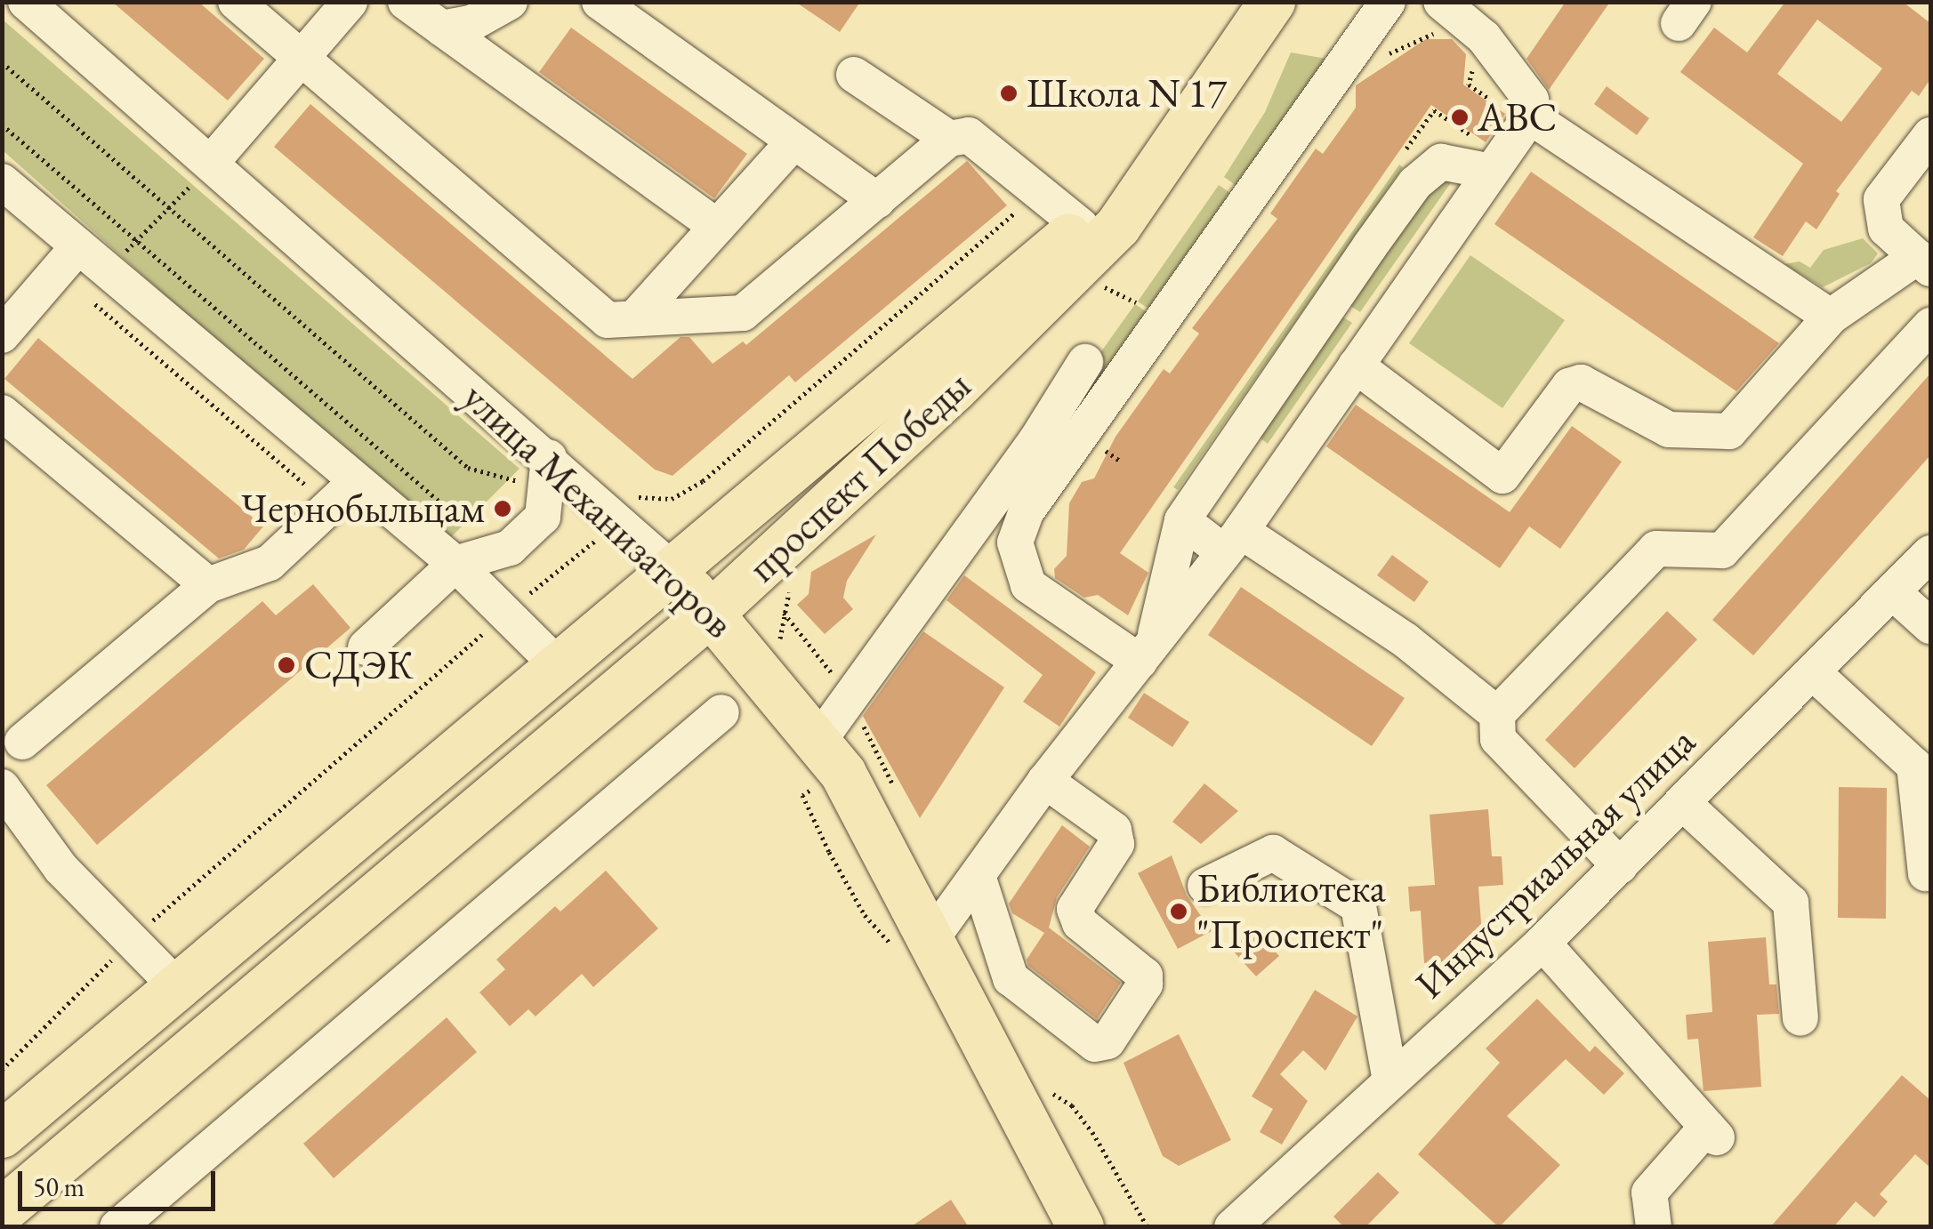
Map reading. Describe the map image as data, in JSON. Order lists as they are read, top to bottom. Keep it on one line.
{"streets":{"main road":["проспект Победы","улица Механизаторов"],"street":["Индустриальная улица"]},"crossings":[["проспект Победы","улица Механизаторов"]],"places":["Школа N 17","АВС","Чернобыльцам","СДЭК","Библиотека \"Проспект\""],"scale_bar":"50 m"}
